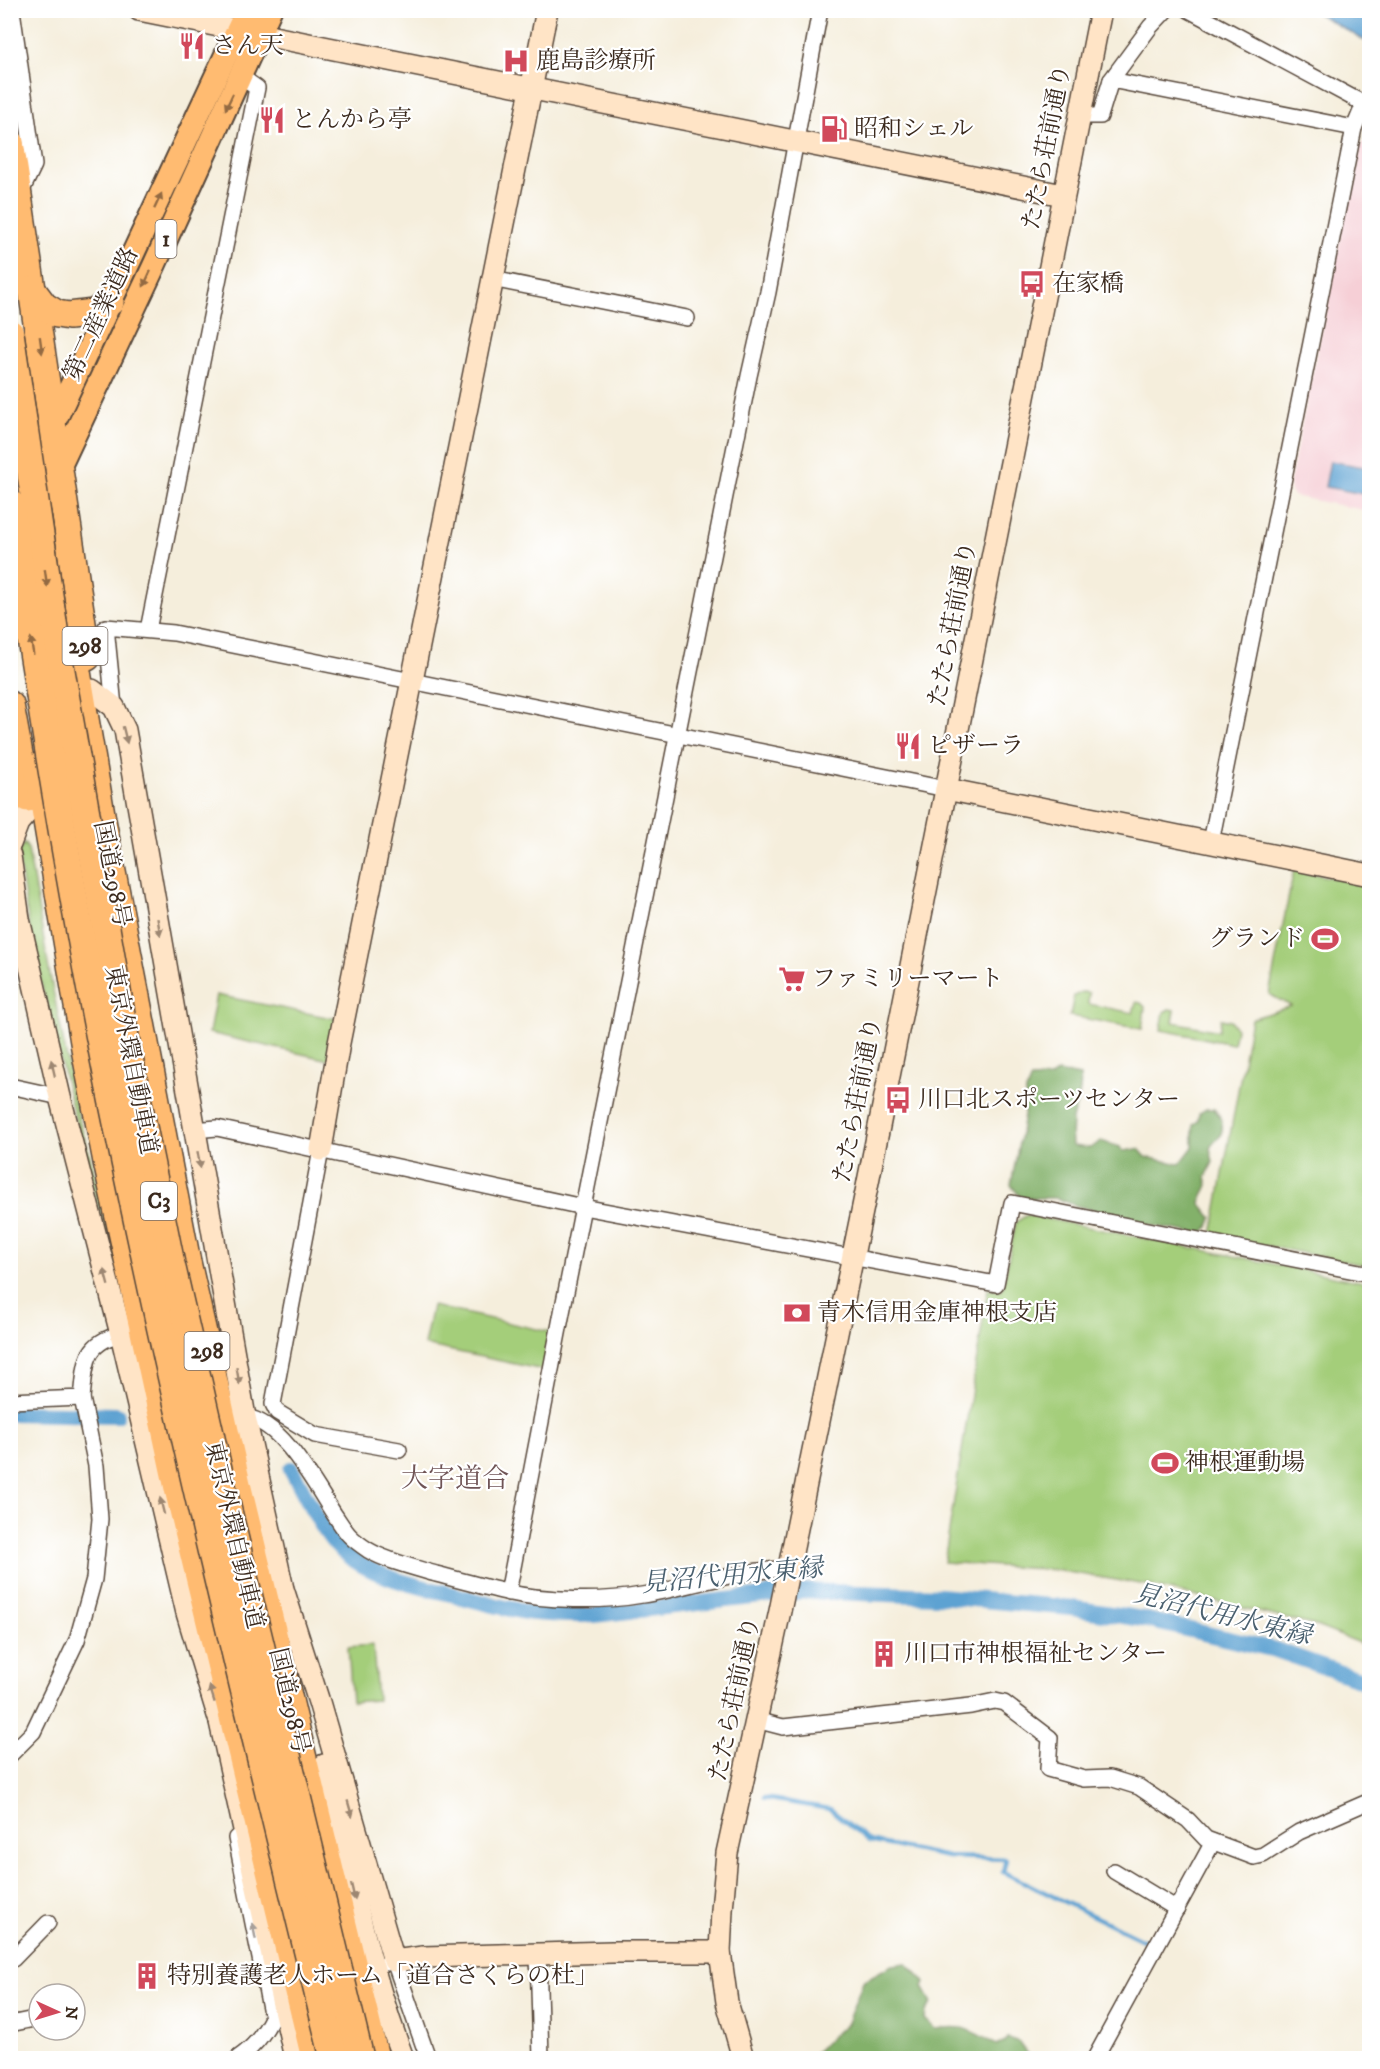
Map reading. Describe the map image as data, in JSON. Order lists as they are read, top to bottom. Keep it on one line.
{"streets":{"highway":["298","国道298号","東京外環自動車道","C3"],"main road":["1","第二産業道路"],"street":["たたら荘前通り"]},"crossings":[["第二産業道路","298"],["298","国道298号"]],"districts":["大字道合"],"water":["見沼代用水東縁"],"places":{"restaurant":["さん天","とんから亭","ピザーラ"],"hospital":["鹿島診療所"],"fuel station":["昭和シェル"],"bus stop":["在家橋","川口北スポーツセンター"],"sports":["グランド","神根運動場"],"supermarket":["ファミリーマート"],"bank":["青木信用金庫神根支店"],"building":["川口市神根福祉センター","特別養護老人ホーム「道合さくらの杜」"]},"north":"right"}
